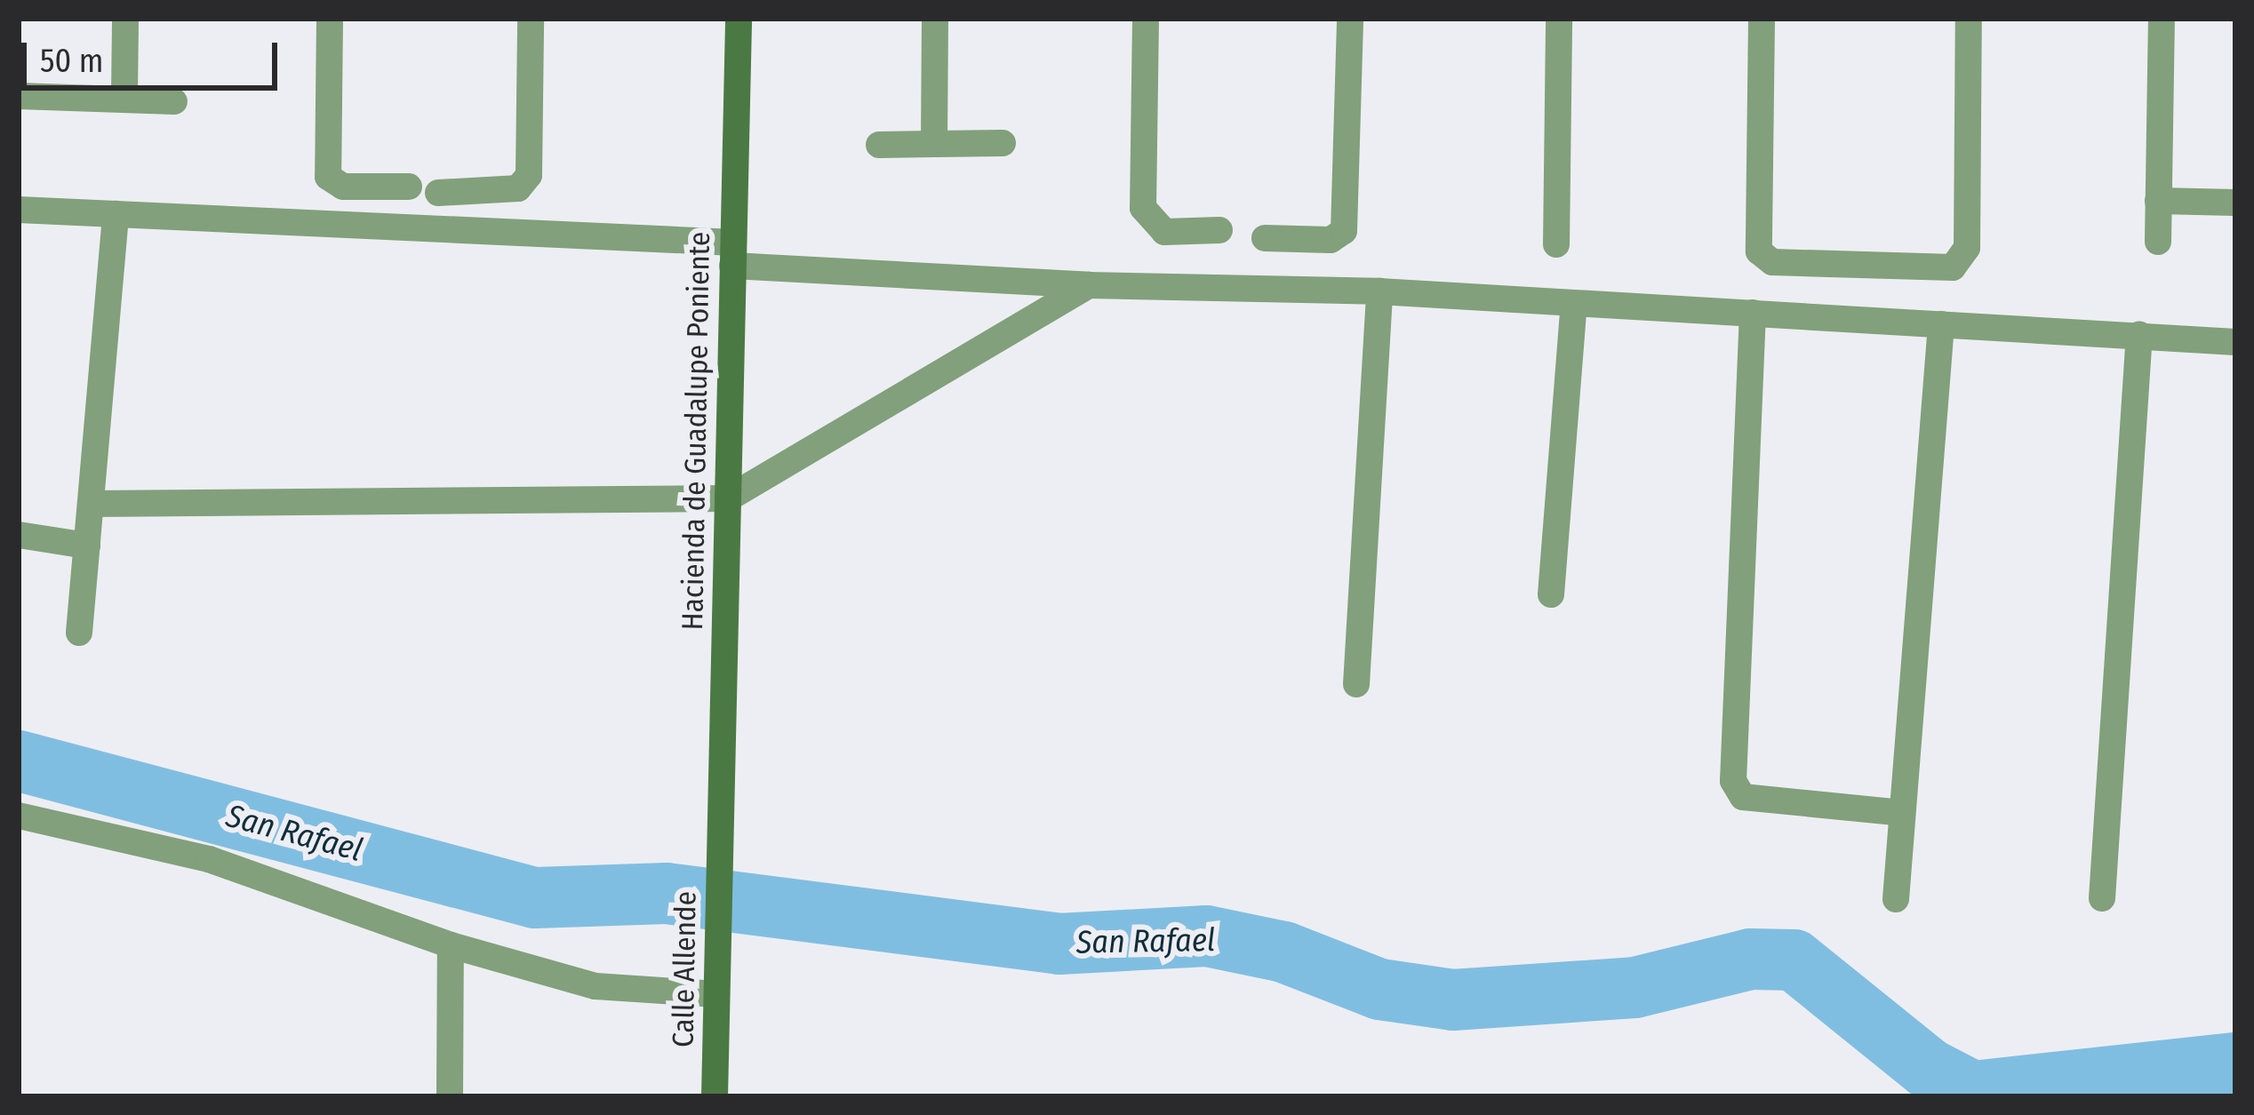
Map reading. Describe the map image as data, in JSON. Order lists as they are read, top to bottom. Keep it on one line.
{"streets":{"street":["Hacienda de Guadalupe Poniente","Calle Allende"]},"crossings":[["Hacienda de Guadalupe Poniente","Calle Allende"]],"water":["San Rafael"],"scale_bar":"50 m"}
